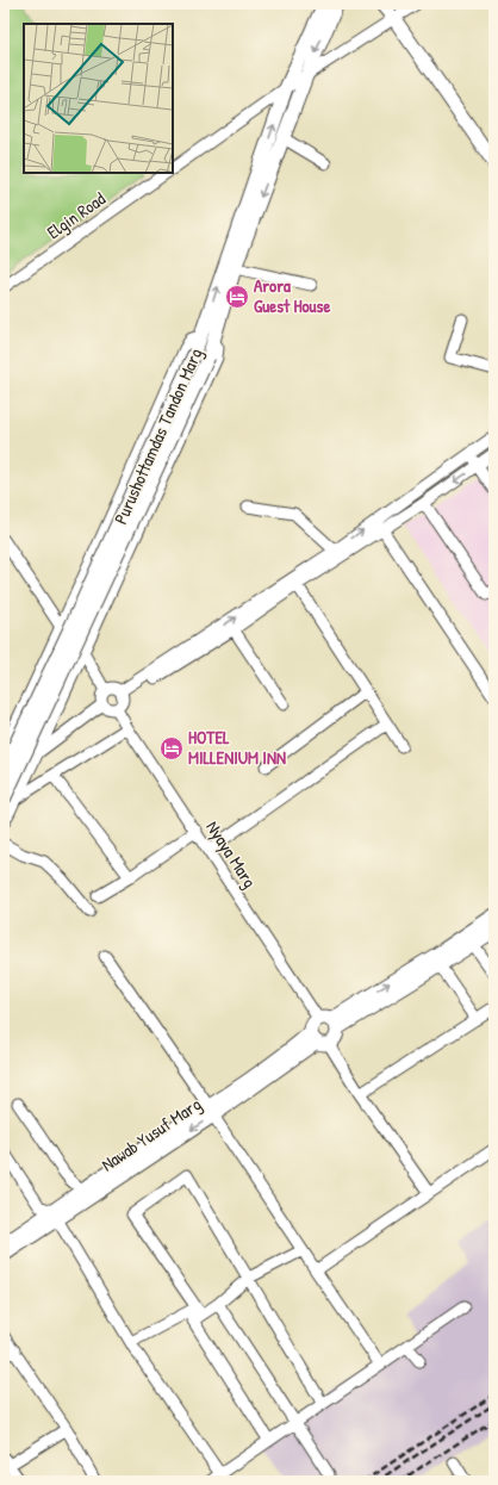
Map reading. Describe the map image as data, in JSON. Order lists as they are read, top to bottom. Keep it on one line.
{"streets":{"main road":["Purushottamdas Tandon Marg","Nawab Yusuf Marg"],"street":["Elgin Road","Nyaya Marg"]},"places":{"hotel":["Arora Guest House","HOTEL MILLENIUM INN"]}}
